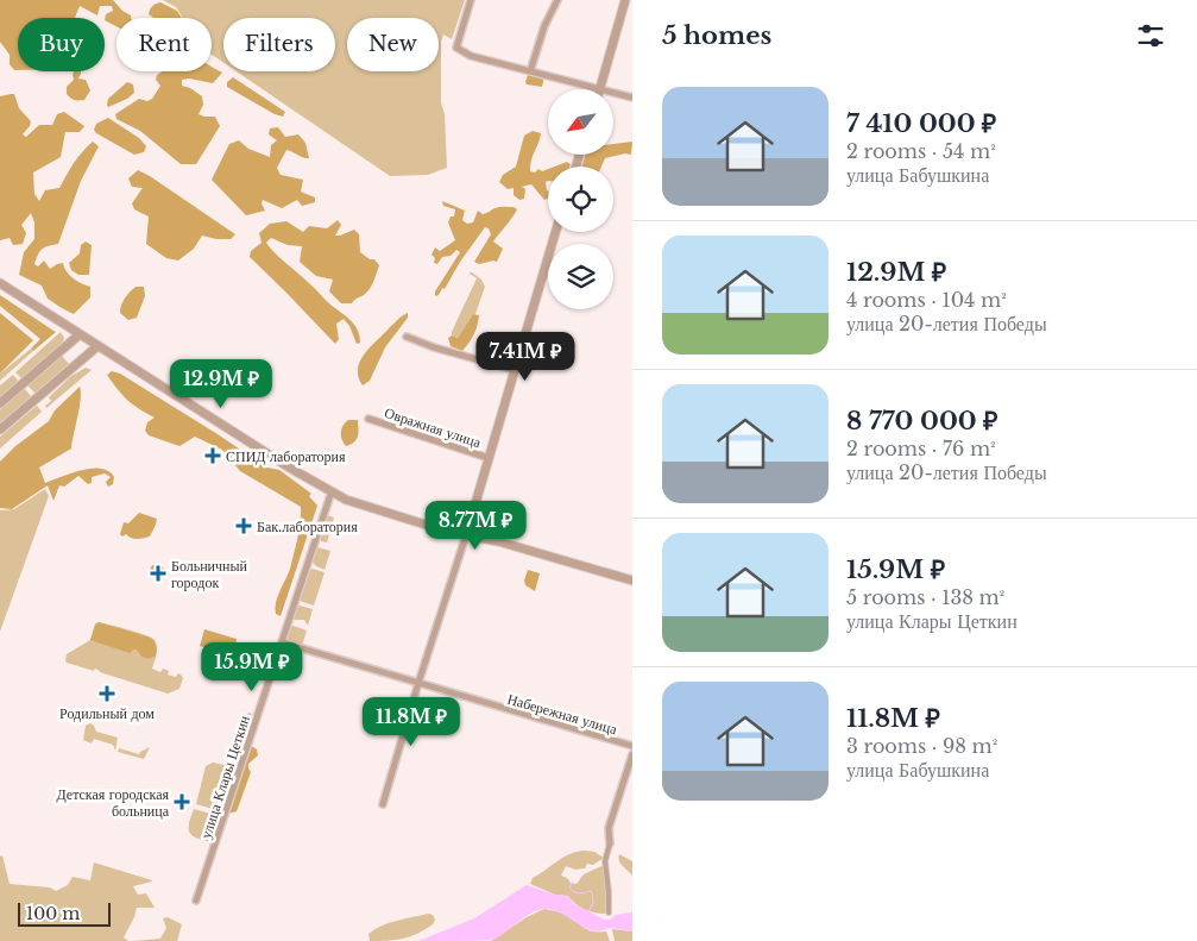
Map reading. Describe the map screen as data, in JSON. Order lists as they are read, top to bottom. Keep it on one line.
{"streets":{"street":["Овражная улица","Набережная улица","улица Клары Цеткин"]},"crossings":[["Набережная улица","улица Клары Цеткин"]],"places":{"health":["СПИД лаборатория","Бак.лаборатория","Больничный городок","Родильный дом","Детская городская больница"]},"scale_bar":"100 m","north":"bottom left","page":{"heading":"5 homes","chip":["Buy","Rent","Filters","New"],"list":[{"name":"7 410 000 ₽","note":"2 rooms · 54 m² · улица Бабушкина"},{"name":"12.9M ₽","note":"4 rooms · 104 m² · улица 20-летия Победы"},{"name":"8 770 000 ₽","note":"2 rooms · 76 m² · улица 20-летия Победы"},{"name":"15.9M ₽","note":"5 rooms · 138 m² · улица Клары Цеткин"},{"name":"11.8M ₽","note":"3 rooms · 98 m² · улица Бабушкина"}],"price":["7.41M ₽","12.9M ₽","8.77M ₽","15.9M ₽","11.8M ₽"],"scale":"100 m"}}
